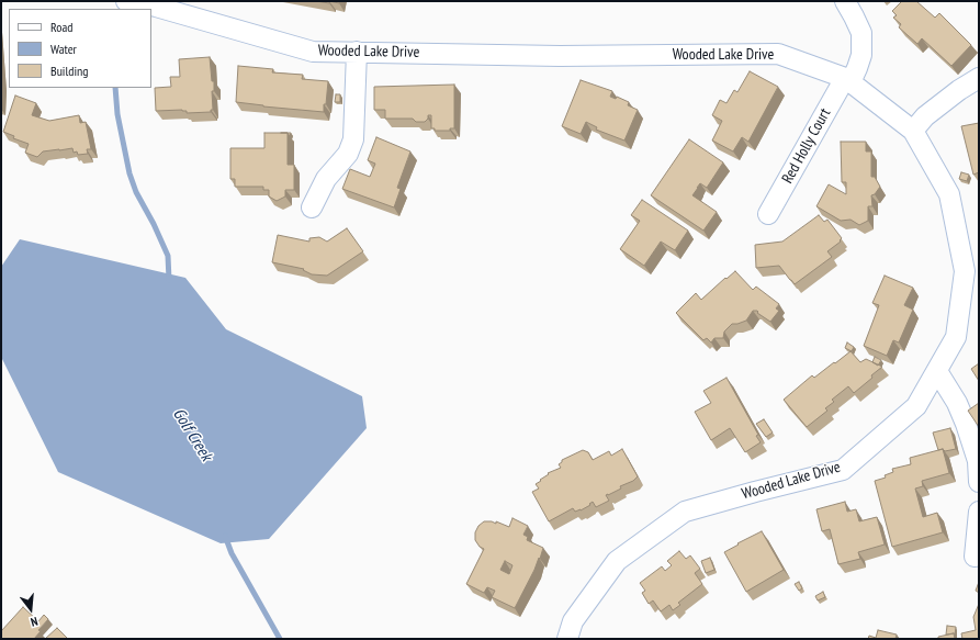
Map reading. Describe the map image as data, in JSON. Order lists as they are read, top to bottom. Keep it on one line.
{"streets":{"street":["Wooded Lake Drive","Red Holly Court"]},"crossings":[["Wooded Lake Drive","Red Holly Court"]],"water":["Golf Creek"],"legend":["Road","Water","Building"],"north":"bottom"}
